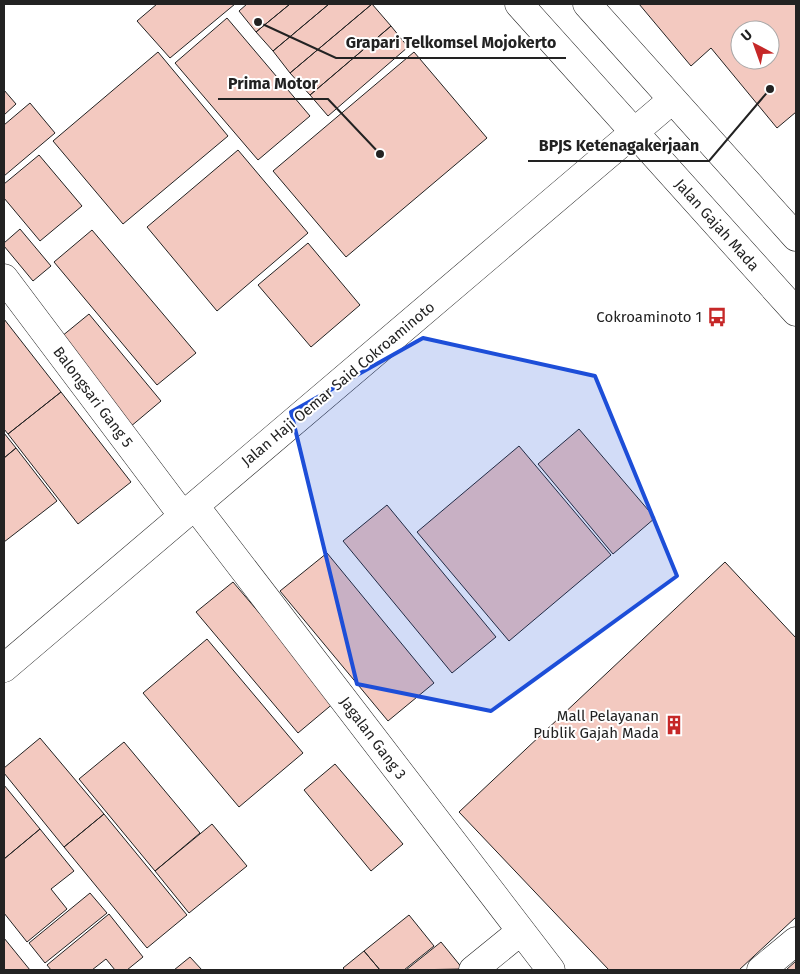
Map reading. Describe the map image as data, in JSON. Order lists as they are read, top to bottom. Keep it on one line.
{"streets":{"street":["Jalan Gajah Mada","Jalan Haji Oemar Said Cokroaminoto","Balongsari Gang 5","Jagalan Gang 3"]},"crossings":[["Jalan Gajah Mada","Jalan Haji Oemar Said Cokroaminoto"],["Jalan Haji Oemar Said Cokroaminoto","Balongsari Gang 5"],["Jalan Haji Oemar Said Cokroaminoto","Jagalan Gang 3"],["Balongsari Gang 5","Jagalan Gang 3"]],"places":{"other":["Grapari Telkomsel Mojokerto","BPJS Ketenagakerjaan","Prima Motor"],"bus stop":["Cokroaminoto 1"],"building":["Mall Pelayanan Publik Gajah Mada"]},"north":"top left"}
